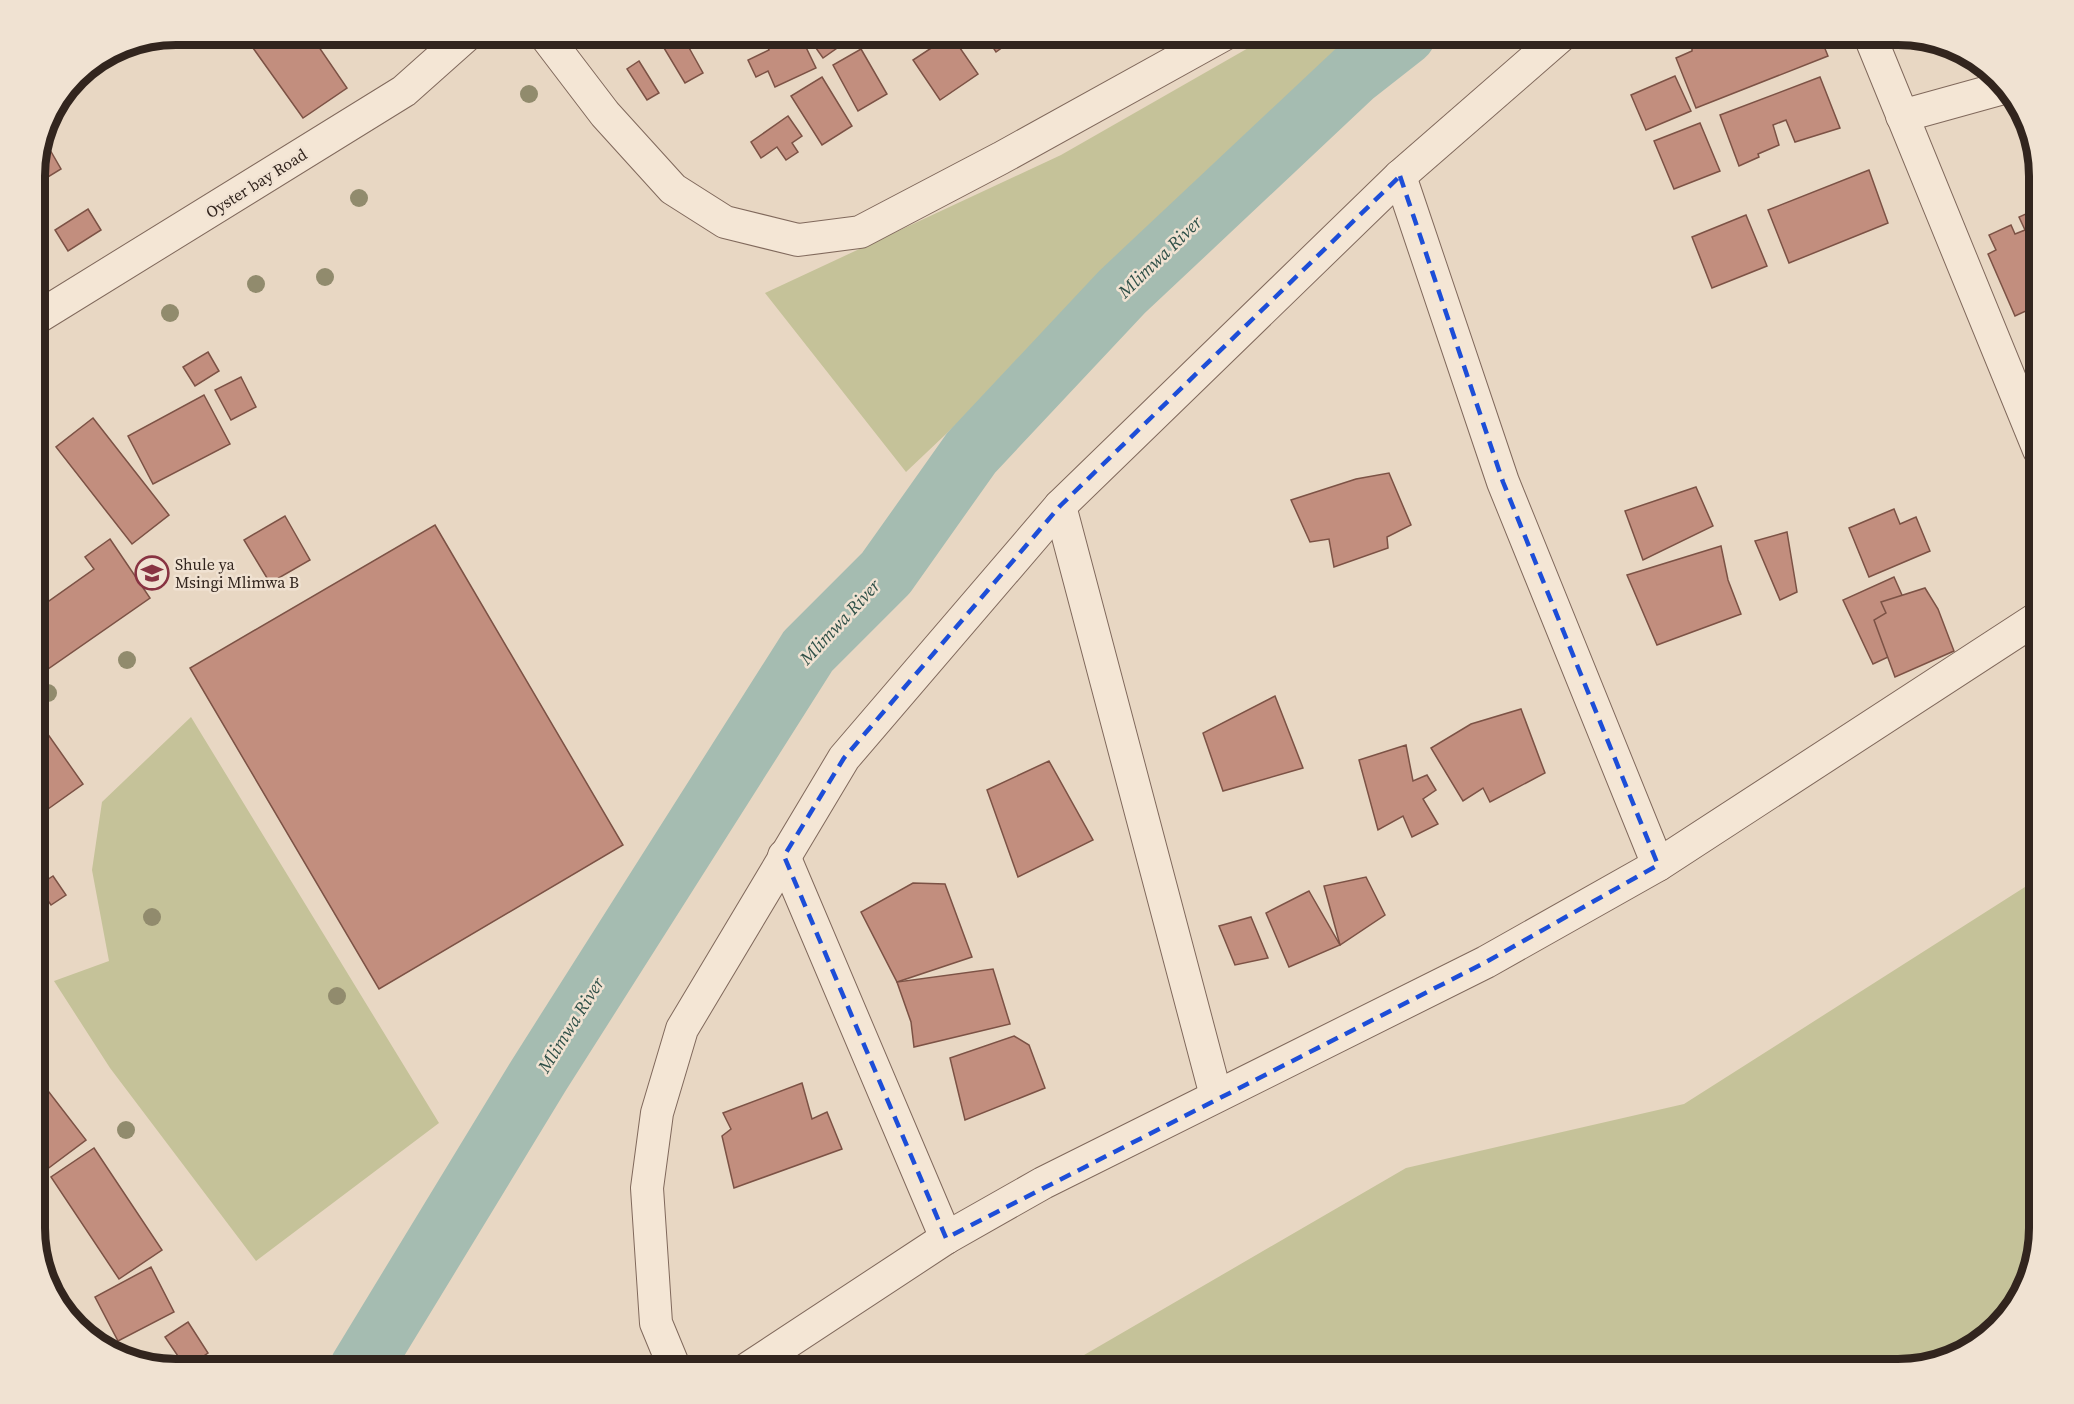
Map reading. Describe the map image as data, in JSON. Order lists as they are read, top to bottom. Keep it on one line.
{"streets":{"street":["Oyster bay Road"]},"water":["Mlimwa River"],"places":{"school or university":["Shule ya Msingi Mlimwa B"]}}
